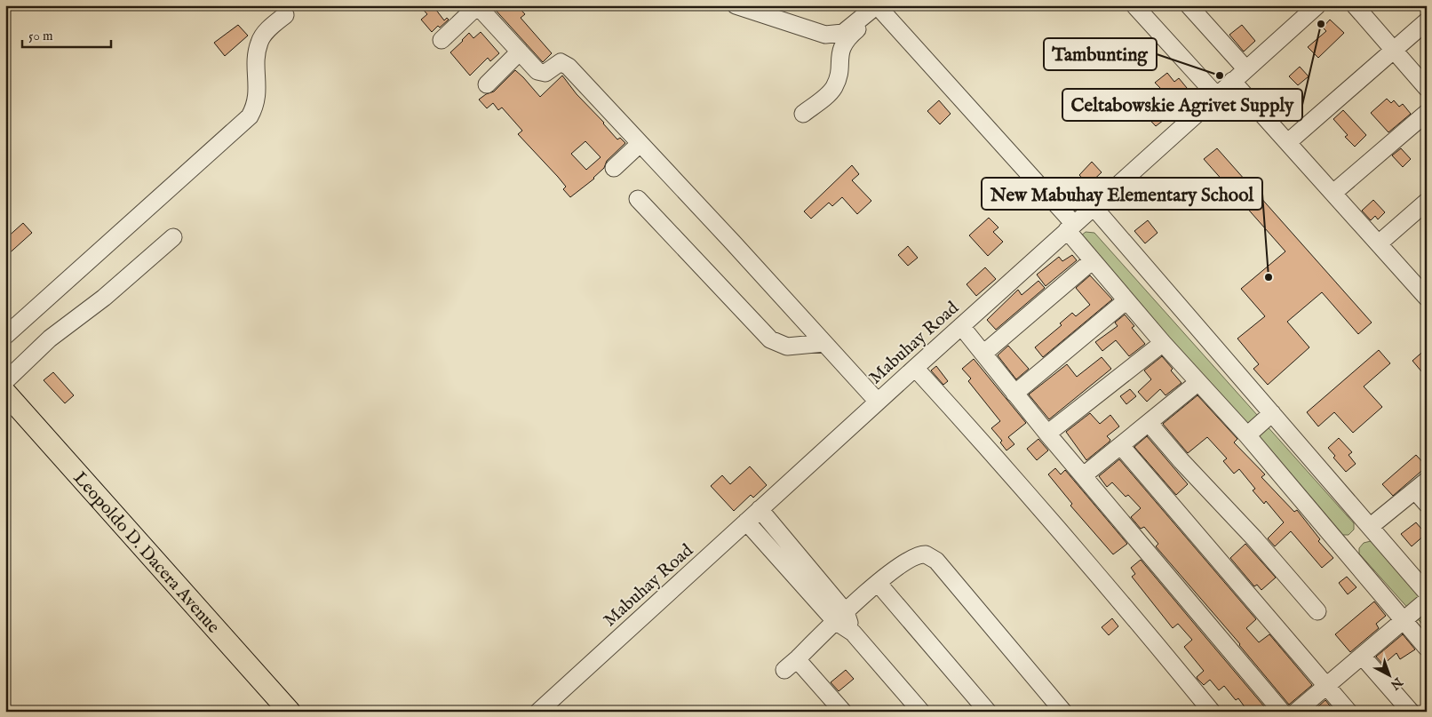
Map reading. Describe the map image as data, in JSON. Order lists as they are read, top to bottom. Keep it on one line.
{"streets":{"main road":["Leopoldo D. Dacera Avenue"],"street":["Mabuhay Road"]},"places":["Celtabowskie Agrivet Supply","Tambunting","New Mabuhay Elementary School"],"scale_bar":"50 m","north":"bottom right"}
